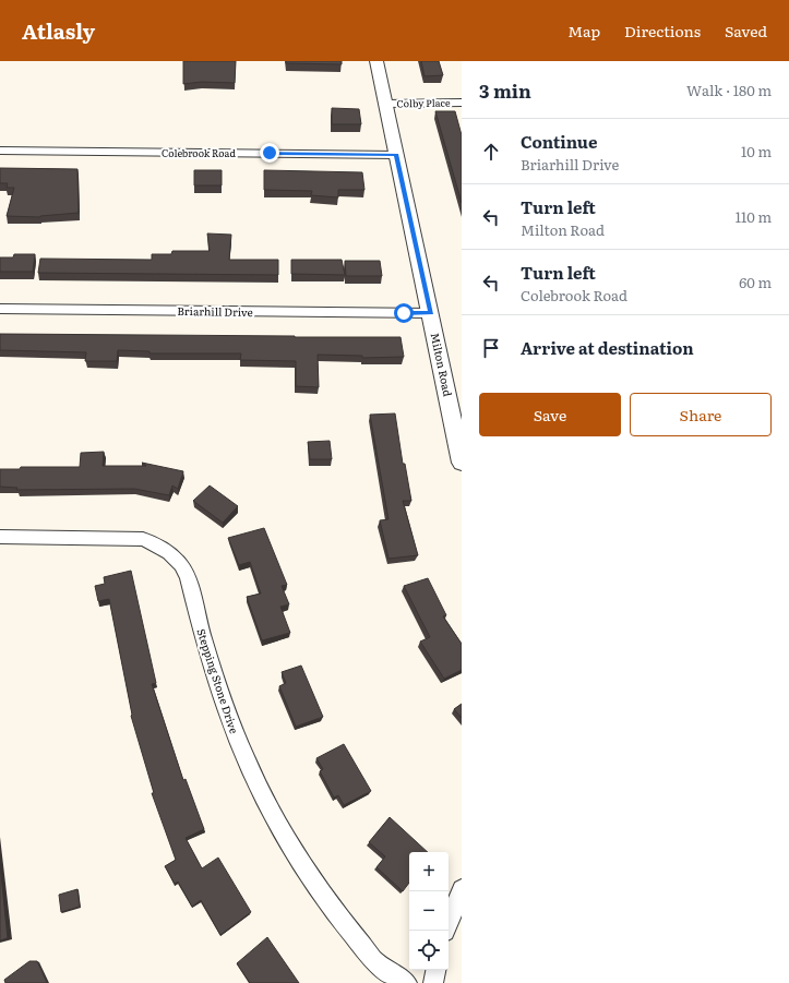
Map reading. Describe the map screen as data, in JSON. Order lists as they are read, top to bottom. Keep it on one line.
{"streets":{"street":["Colby Place","Colebrook Road","Briarhill Drive","Milton Road","Stepping Stone Drive"]},"crossings":[["Colby Place","Milton Road"],["Colebrook Road","Milton Road"],["Briarhill Drive","Milton Road"]],"page":{"header":"Atlasly","nav":["Map","Directions","Saved"],"heading":["3 min","Walk · 180 m"],"list":[["Continue","Briarhill Drive","10 m"],["Turn left","Milton Road","110 m"],["Turn left","Colebrook Road","60 m"],"Arrive at destination"],"buttons":["Save","Share"],"map_buttons":["+","−"]}}
